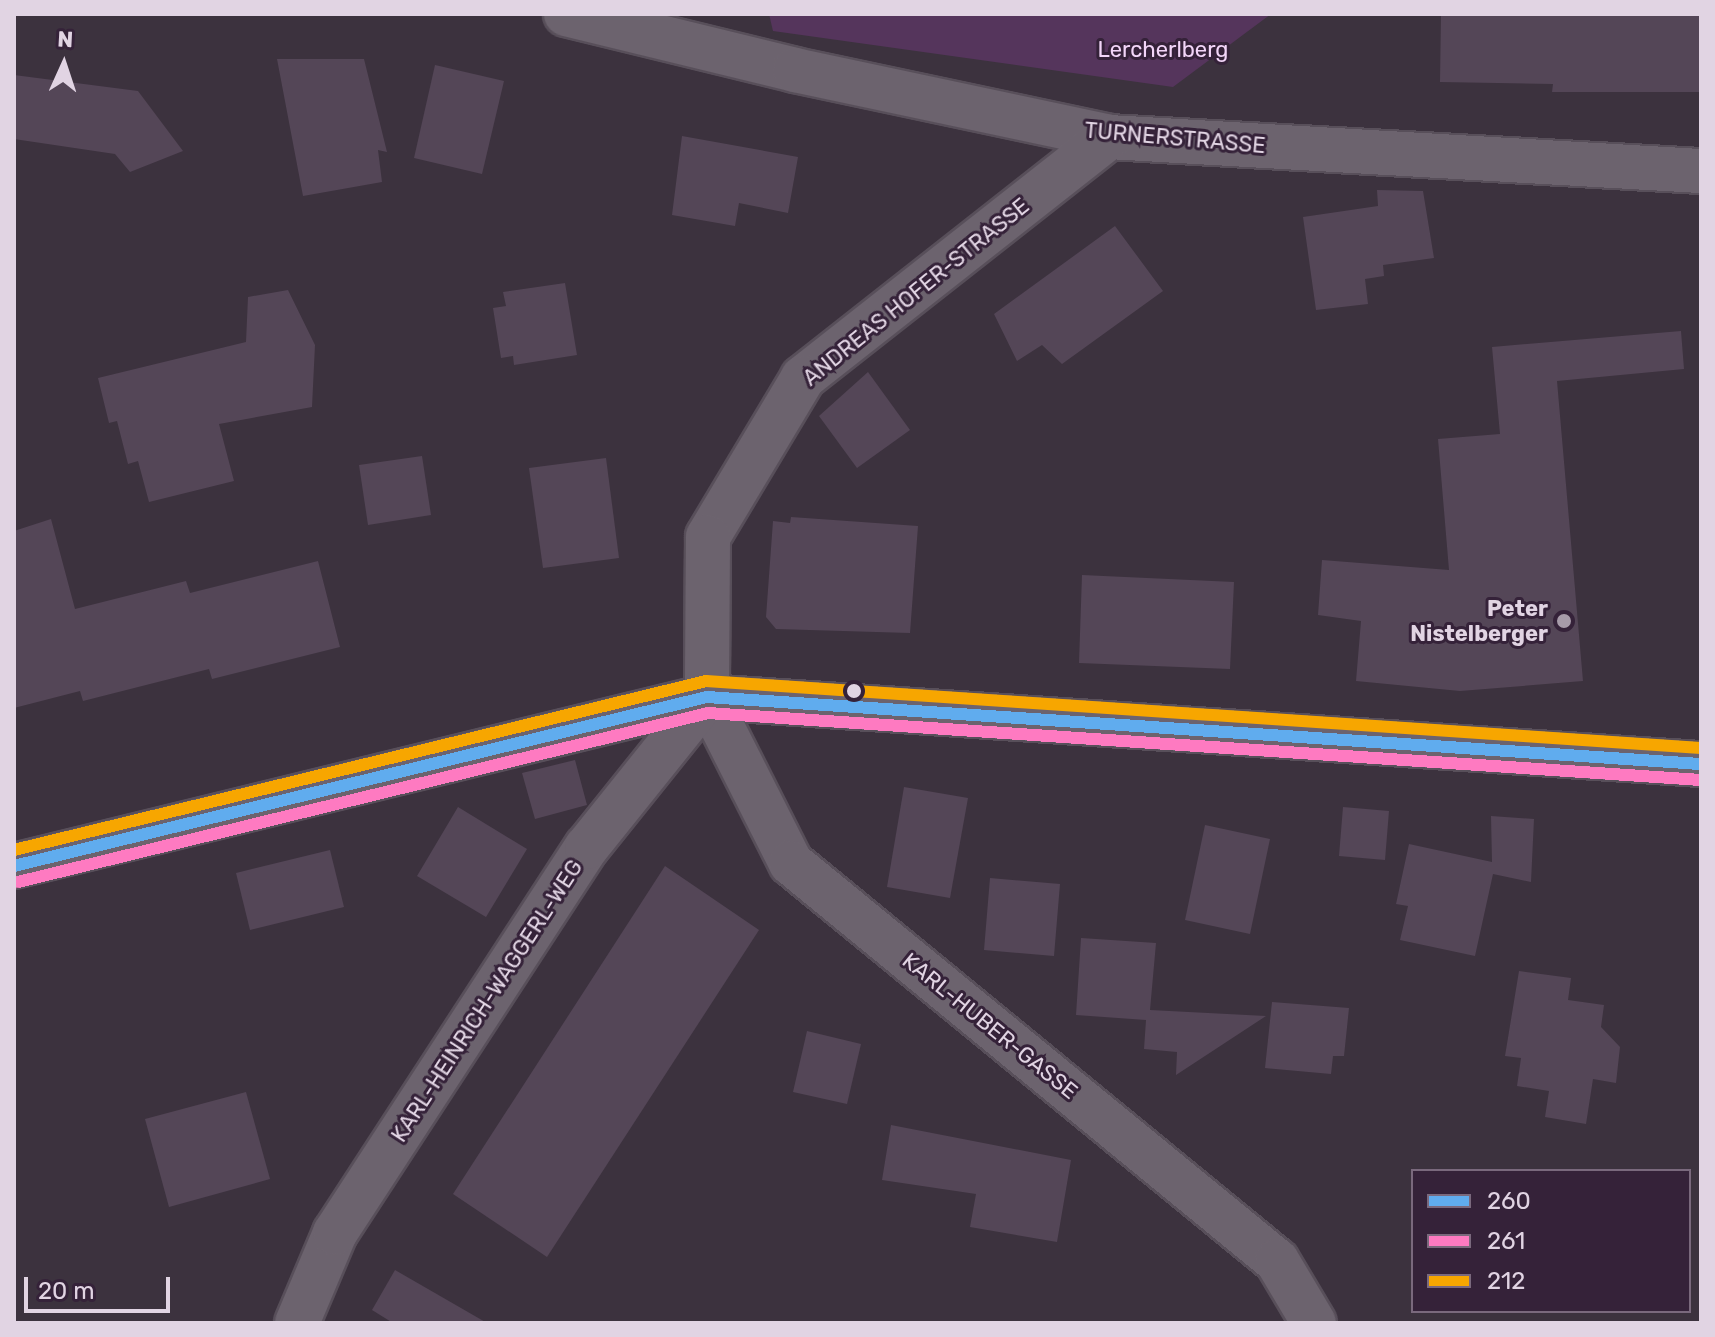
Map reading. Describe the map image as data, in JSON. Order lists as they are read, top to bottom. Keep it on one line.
{"streets":{"street":["TURNERSTRASSE","ANDREAS HOFER-STRASSE","KARL-HEINRICH-WAGGERL-WEG","KARL-HUBER-GASSE"]},"crossings":[["TURNERSTRASSE","ANDREAS HOFER-STRASSE"],["ANDREAS HOFER-STRASSE","KARL-HEINRICH-WAGGERL-WEG"],["ANDREAS HOFER-STRASSE","KARL-HUBER-GASSE"],["KARL-HEINRICH-WAGGERL-WEG","KARL-HUBER-GASSE"]],"parks":["Lercherlberg"],"places":["Peter Nistelberger"],"lines":["transit line 212","transit line 260","transit line 261"],"legend":["260","261","212"],"scale_bar":"20 m","north":"top"}
